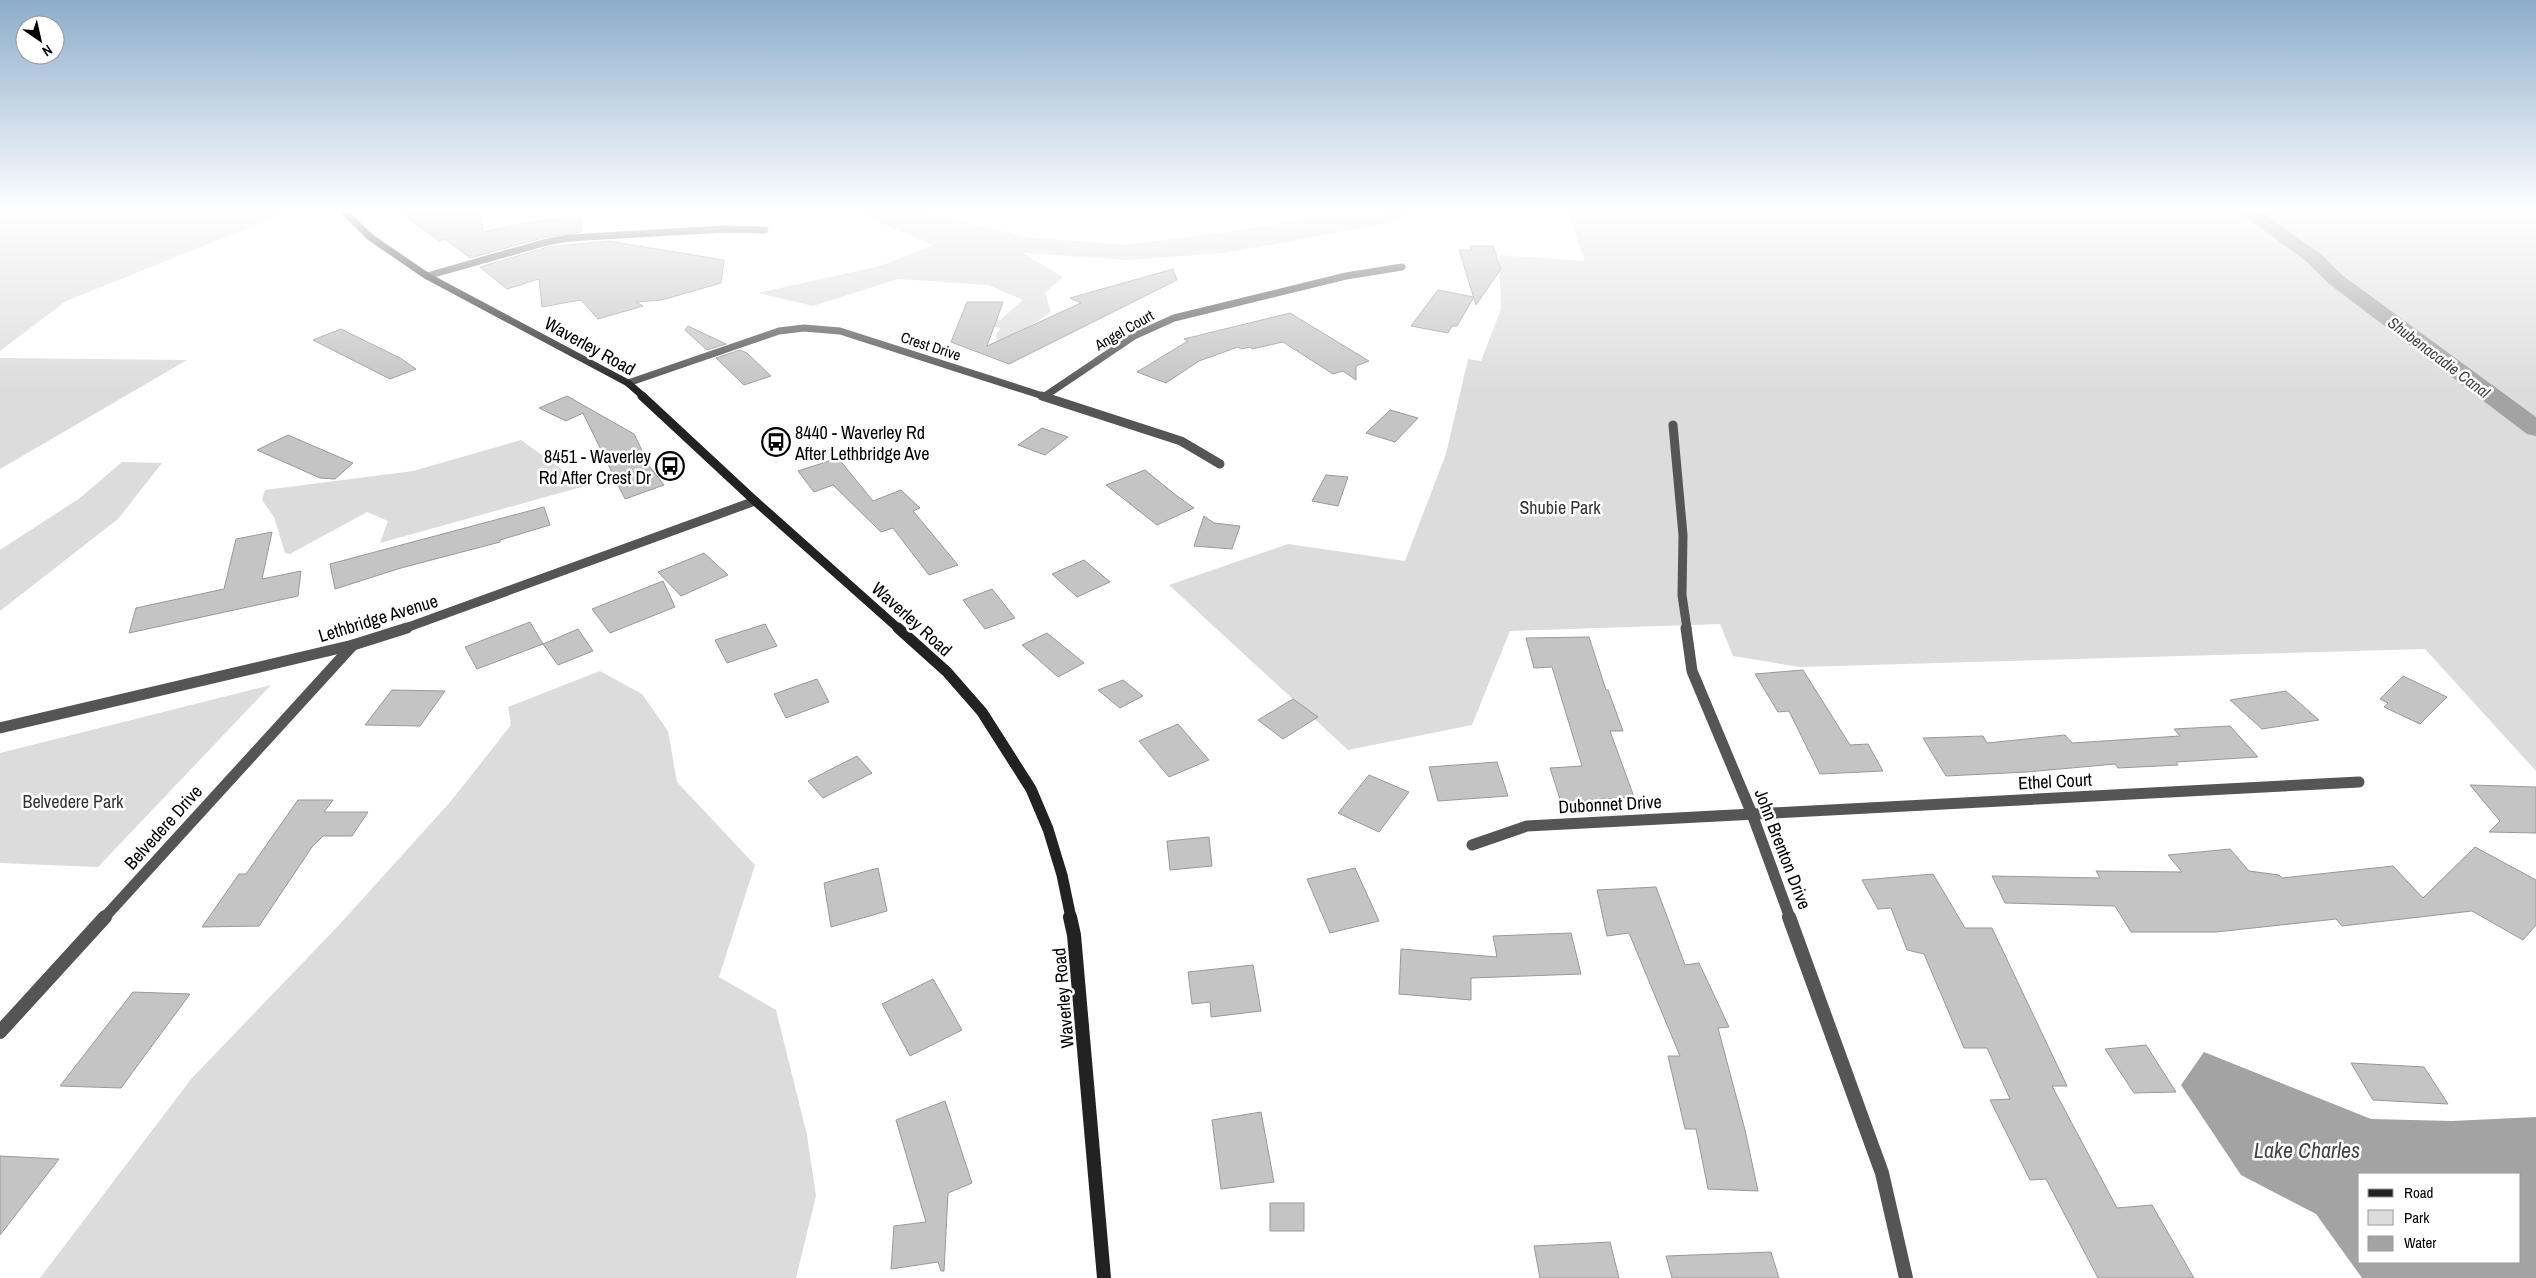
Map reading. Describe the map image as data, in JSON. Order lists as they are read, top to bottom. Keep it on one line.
{"streets":{"main road":["Waverley Road"],"street":["Angel Court","Crest Drive","Lethbridge Avenue","Ethel Court","Dubonnet Drive","Belvedere Drive","John Brenton Drive"]},"crossings":[["Angel Court","Crest Drive"],["Waverley Road","Crest Drive"],["Waverley Road","Lethbridge Avenue"],["Lethbridge Avenue","Belvedere Drive"],["Ethel Court","Dubonnet Drive"],["Ethel Court","John Brenton Drive"],["Dubonnet Drive","John Brenton Drive"]],"water":["Shubenacadie Canal","Lake Charles"],"parks":["Shubie Park","Belvedere Park"],"places":{"bus stop":["8440 - Waverley Rd After Lethbridge Ave","8451 - Waverley Rd After Crest Dr"]},"legend":["Road","Park","Water"],"north":"bottom right"}
